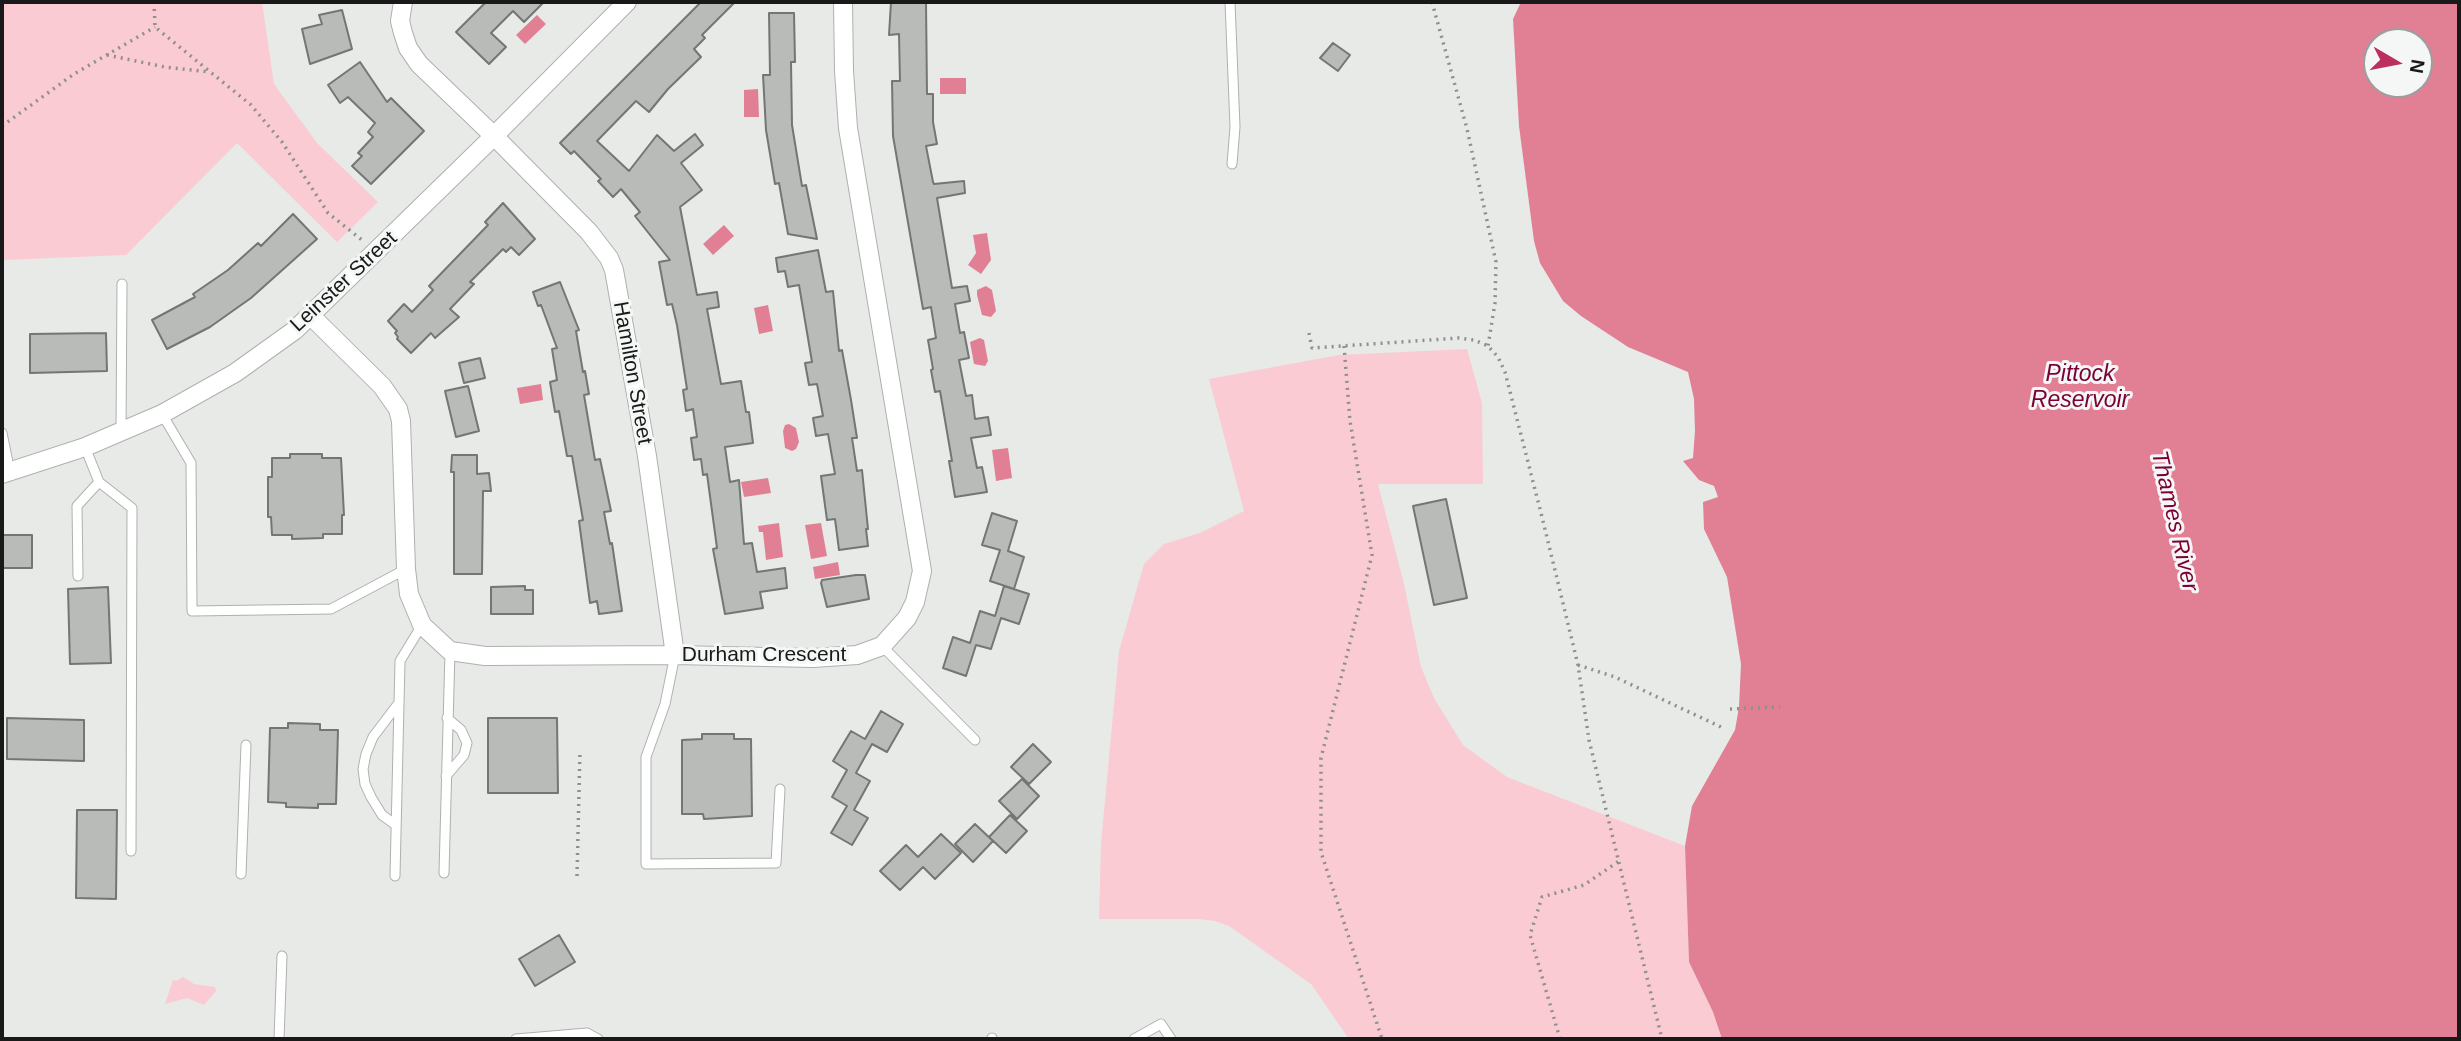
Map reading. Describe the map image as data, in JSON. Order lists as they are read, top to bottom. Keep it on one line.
{"streets":{"street":["Leinster Street","Hamilton Street","Durham Crescent"]},"crossings":[["Leinster Street","Hamilton Street"],["Hamilton Street","Durham Crescent"]],"water":["Pittock Reservoir","Thames River"],"north":"right"}
